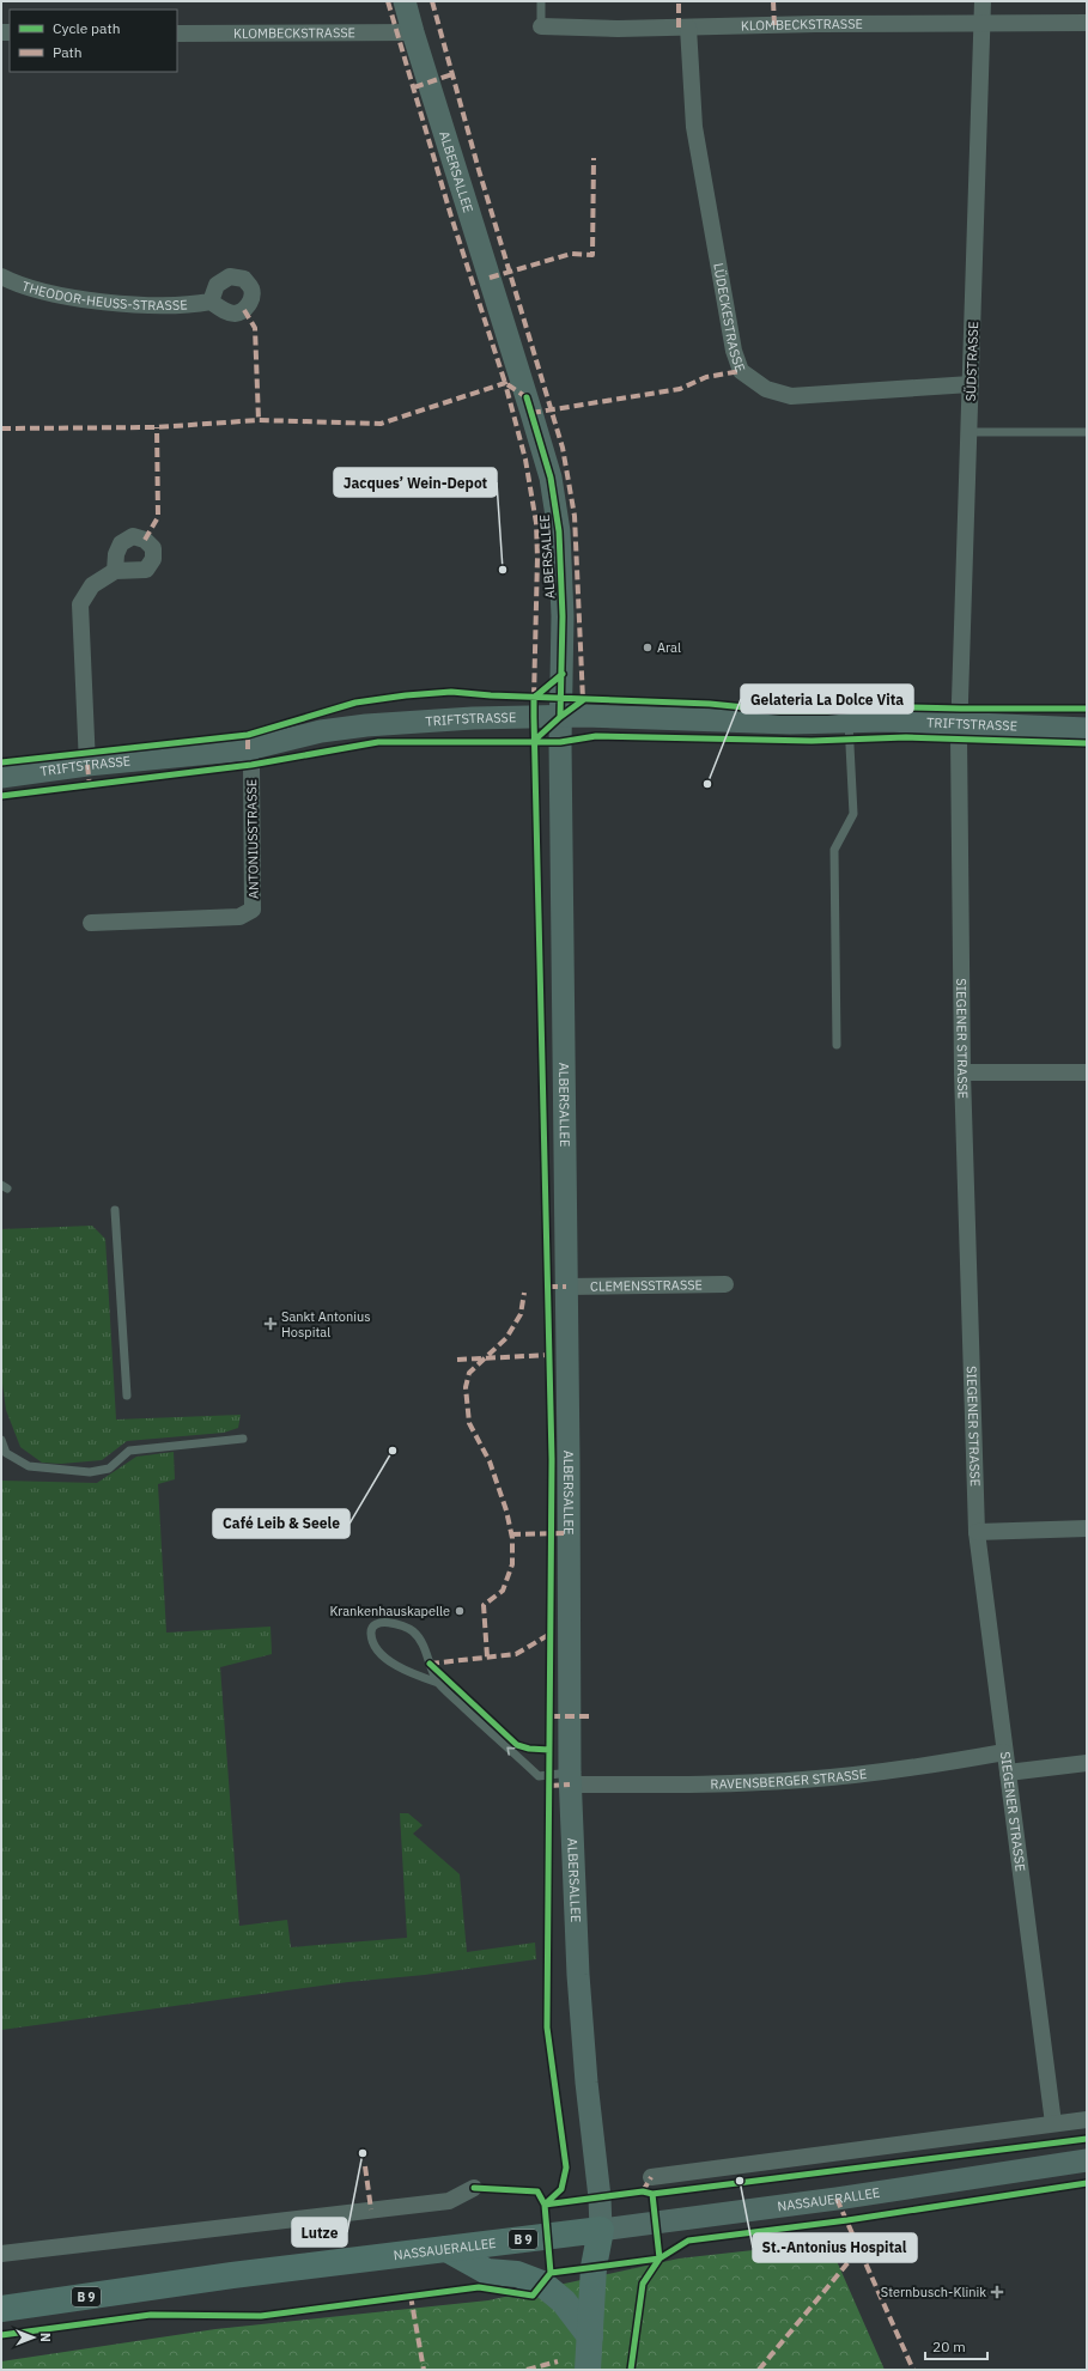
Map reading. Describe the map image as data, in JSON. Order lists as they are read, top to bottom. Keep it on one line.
{"streets":{"main road":["NASSAUERALLEE","B 9"],"street":["KLOMBECKSTRASSE","ALBERSALLEE","THEODOR-HEUSS-STRASSE","LÜDECKESTRASSE","SÜDSTRASSE","TRIFTSTRASSE","ANTONIUSSTRASSE","SIEGENER STRASSE","CLEMENSSTRASSE","RAVENSBERGER STRASSE"]},"crossings":[["KLOMBECKSTRASSE","ALBERSALLEE"],["KLOMBECKSTRASSE","LÜDECKESTRASSE"],["KLOMBECKSTRASSE","SÜDSTRASSE"],["ALBERSALLEE","TRIFTSTRASSE"],["ALBERSALLEE","CLEMENSSTRASSE"],["ALBERSALLEE","RAVENSBERGER STRASSE"],["ALBERSALLEE","NASSAUERALLEE"],["LÜDECKESTRASSE","SÜDSTRASSE"],["SÜDSTRASSE","TRIFTSTRASSE"],["SÜDSTRASSE","SIEGENER STRASSE"],["TRIFTSTRASSE","ANTONIUSSTRASSE"],["TRIFTSTRASSE","SIEGENER STRASSE"],["SIEGENER STRASSE","RAVENSBERGER STRASSE"]],"places":{"other":["Jacques’ Wein-Depot","Aral","Gelateria La Dolce Vita","Café Leib & Seele","Krankenhauskapelle","Lutze","St.-Antonius Hospital"],"health":["Sankt Antonius Hospital","Sternbusch-Klinik"]},"legend":["Cycle path","Path"],"scale_bar":"20 m","north":"right"}
